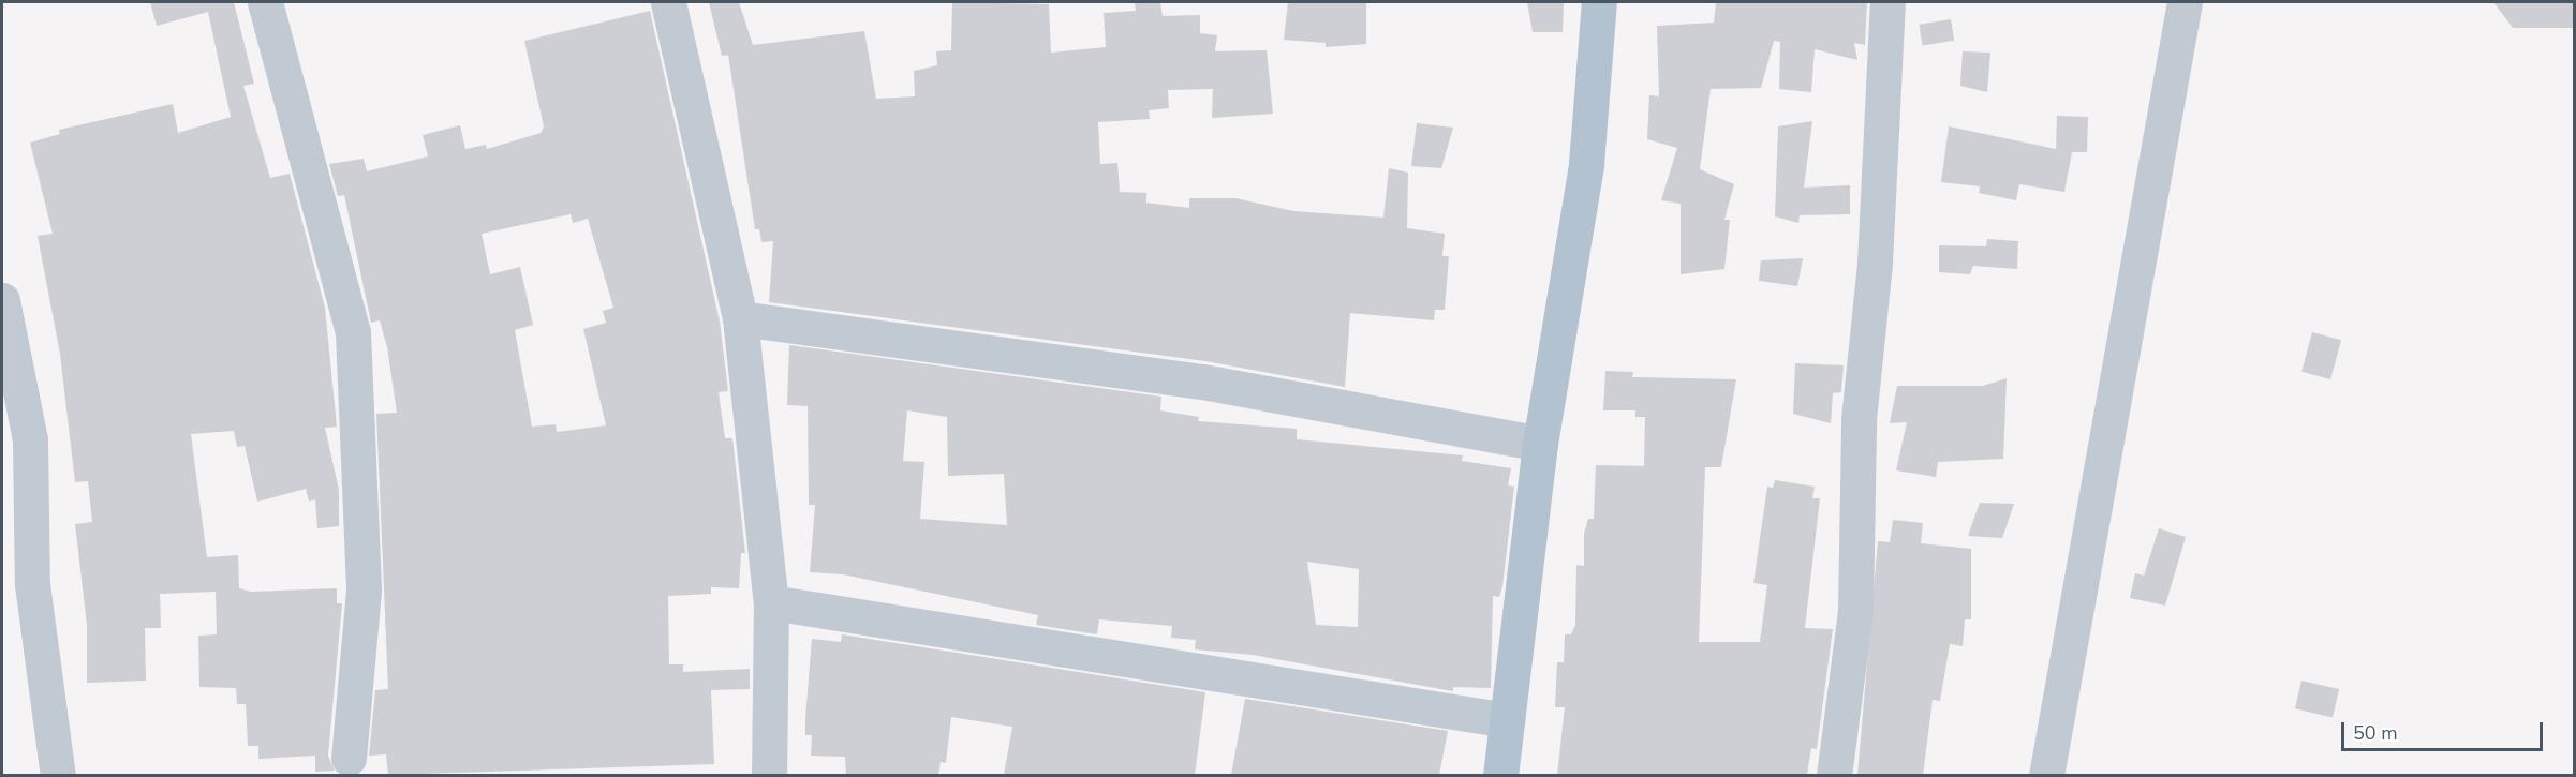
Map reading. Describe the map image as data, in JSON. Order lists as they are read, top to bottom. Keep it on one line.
{"scale_bar":"50 m"}
